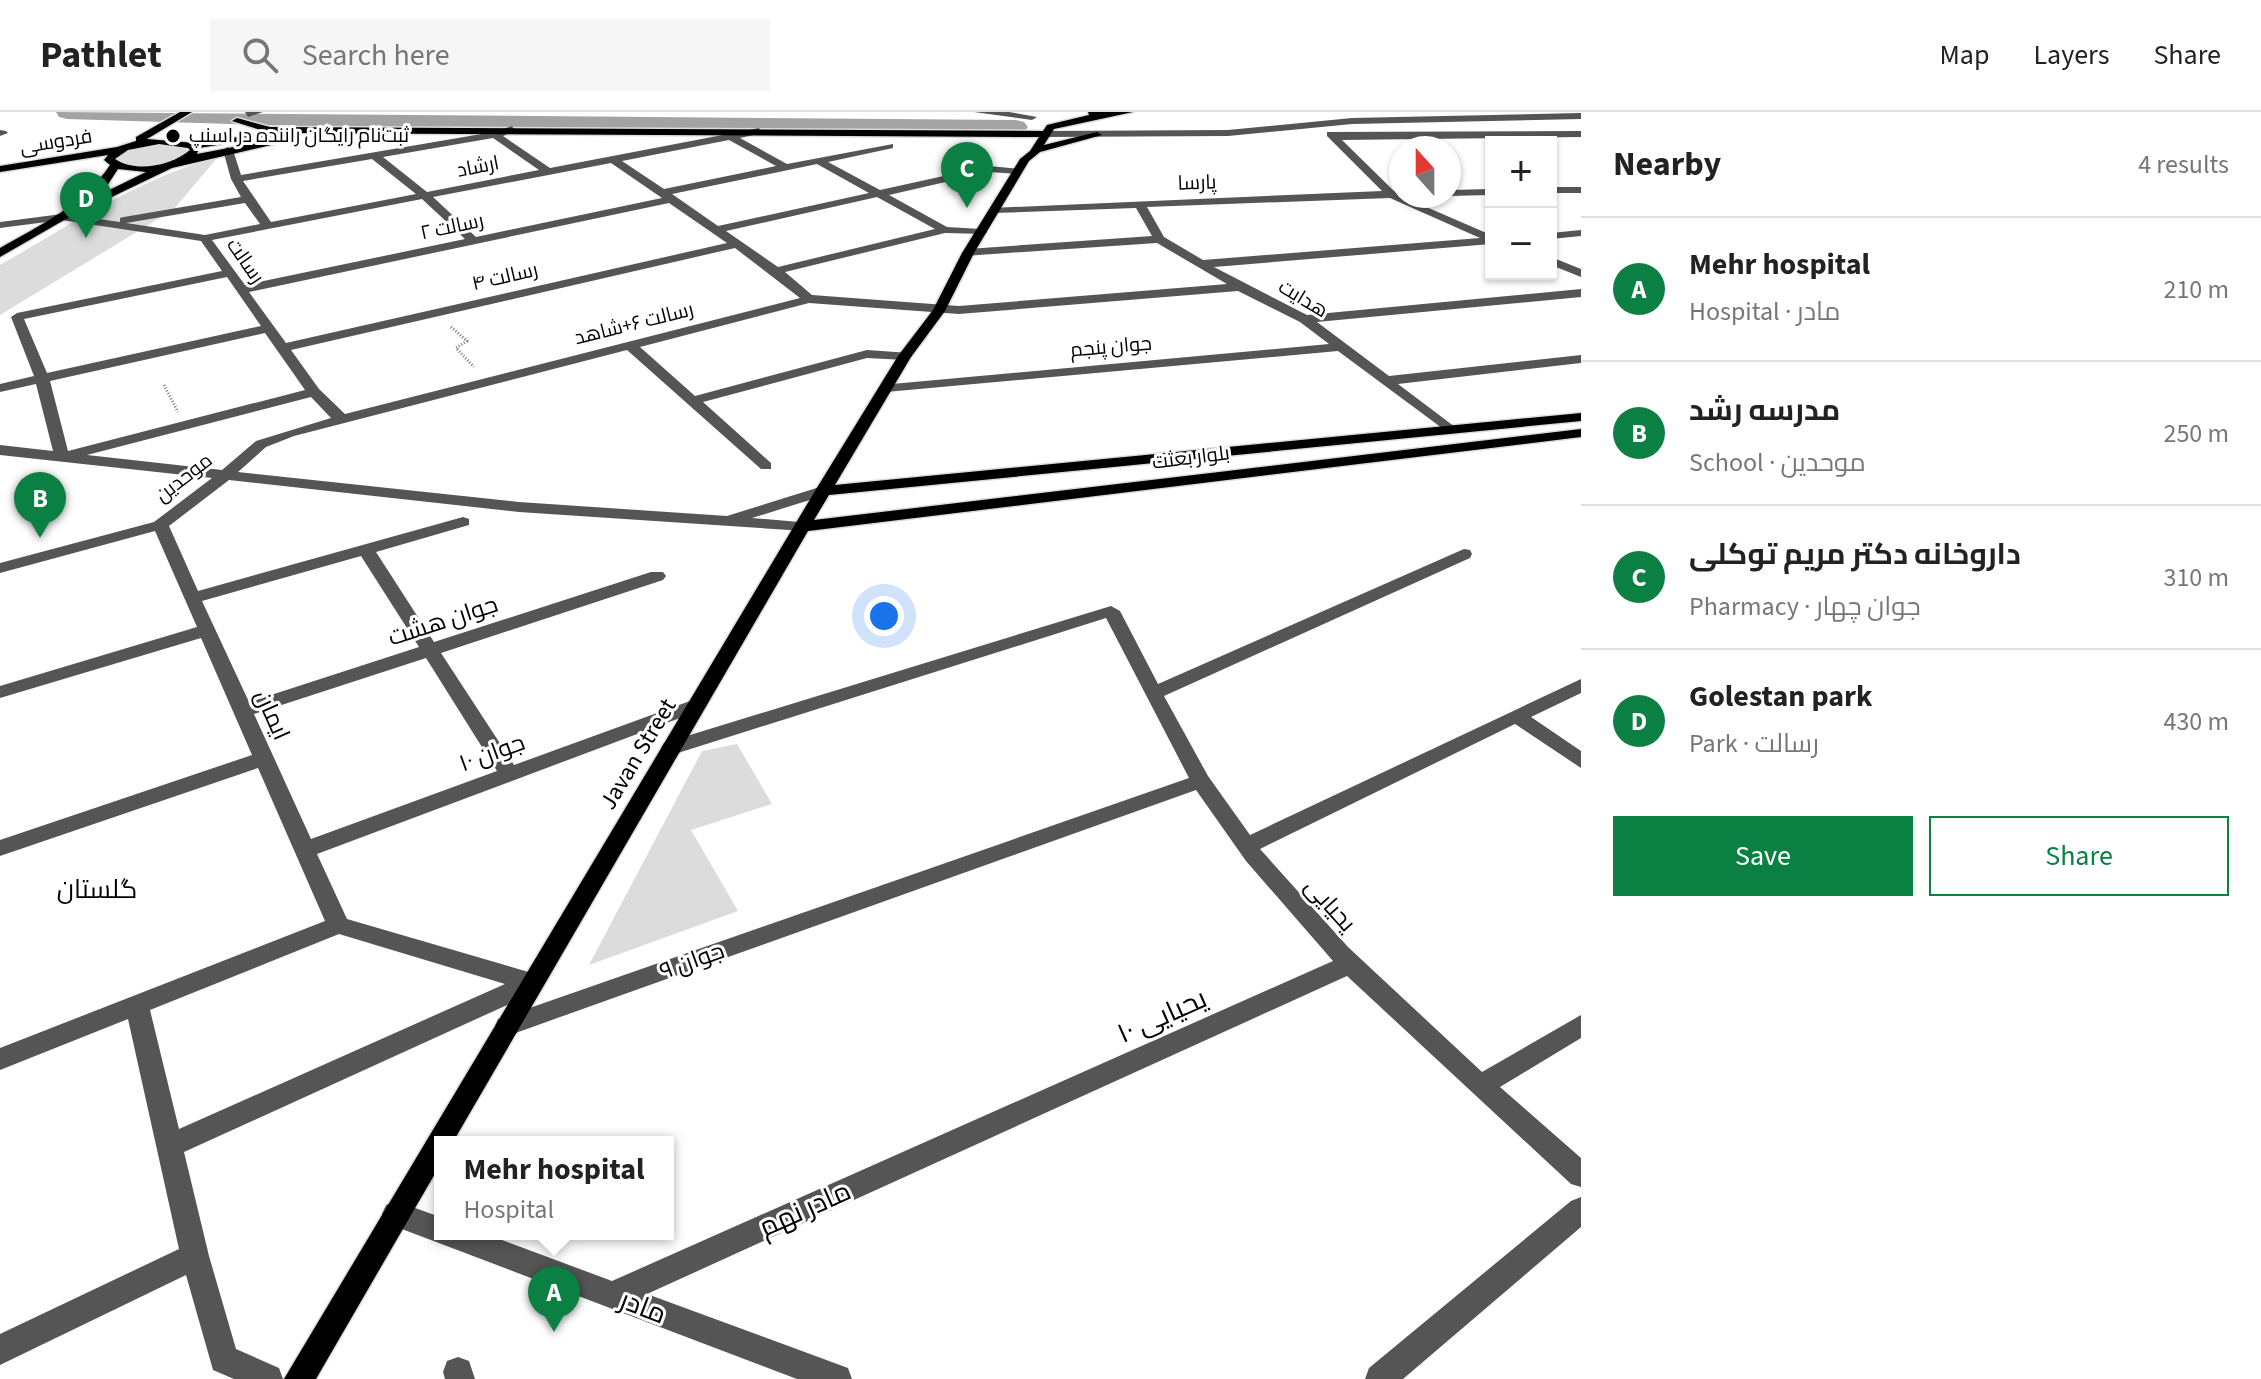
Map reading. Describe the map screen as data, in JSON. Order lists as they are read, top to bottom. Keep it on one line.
{"streets":{"main road":["فردوسی","بلوار بعثت","Javan Street"],"street":["ارشاد","پارسا","رسالت ۲","رسالت","رسالت ۴","هدایت","رسالت ۶+شاهد","جوان پنجم","موحدین","جوان هشت","ایمان","جوان ۱۰","یحیایی","جوان ۹","یحیایی ۱۰","مادر نهم","مادر"]},"crossings":[["ارشاد","رسالت"],["پارسا","Javan Street"],["رسالت ۲","رسالت"],["رسالت","رسالت ۴"],["رسالت","رسالت ۶+شاهد"],["رسالت","موحدین"],["هدایت","رسالت ۶+شاهد"],["هدایت","جوان پنجم"],["هدایت","بلوار بعثت"],["رسالت ۶+شاهد","موحدین"],["رسالت ۶+شاهد","Javan Street"],["جوان پنجم","Javan Street"],["بلوار بعثت","Javan Street"],["موحدین","ایمان"],["جوان هشت","ایمان"],["ایمان","جوان ۱۰"],["جوان ۱۰","Javan Street"],["Javan Street","یحیایی"],["Javan Street","جوان ۹"],["یحیایی","جوان ۹"],["یحیایی","یحیایی ۱۰"],["یحیایی ۱۰","مادر نهم"],["مادر نهم","مادر"]],"districts":["گلستان"],"places":["ثبت‌نام رایگان راننده در اسنپ"],"north":"top","page":{"header":"Pathlet","search":"Search here","nav":["Map","Layers","Share"],"heading":["Nearby","4 results"],"map_buttons":["+","−"],"pins":["C","D","B","A"],"list":[{"mark":"A","name":"Mehr hospital","note":"Hospital · مادر","value":"210 m"},{"mark":"B","name":"مدرسه رشد","note":"School · موحدین","value":"250 m"},{"mark":"C","name":"داروخانه دکتر مریم توکلی","note":"Pharmacy · جوان چهار","value":"310 m"},{"mark":"D","name":"Golestan park","note":"Park · رسالت","value":"430 m"}],"buttons":["Save","Share"],"popup":["Mehr hospital","Hospital"]}}
